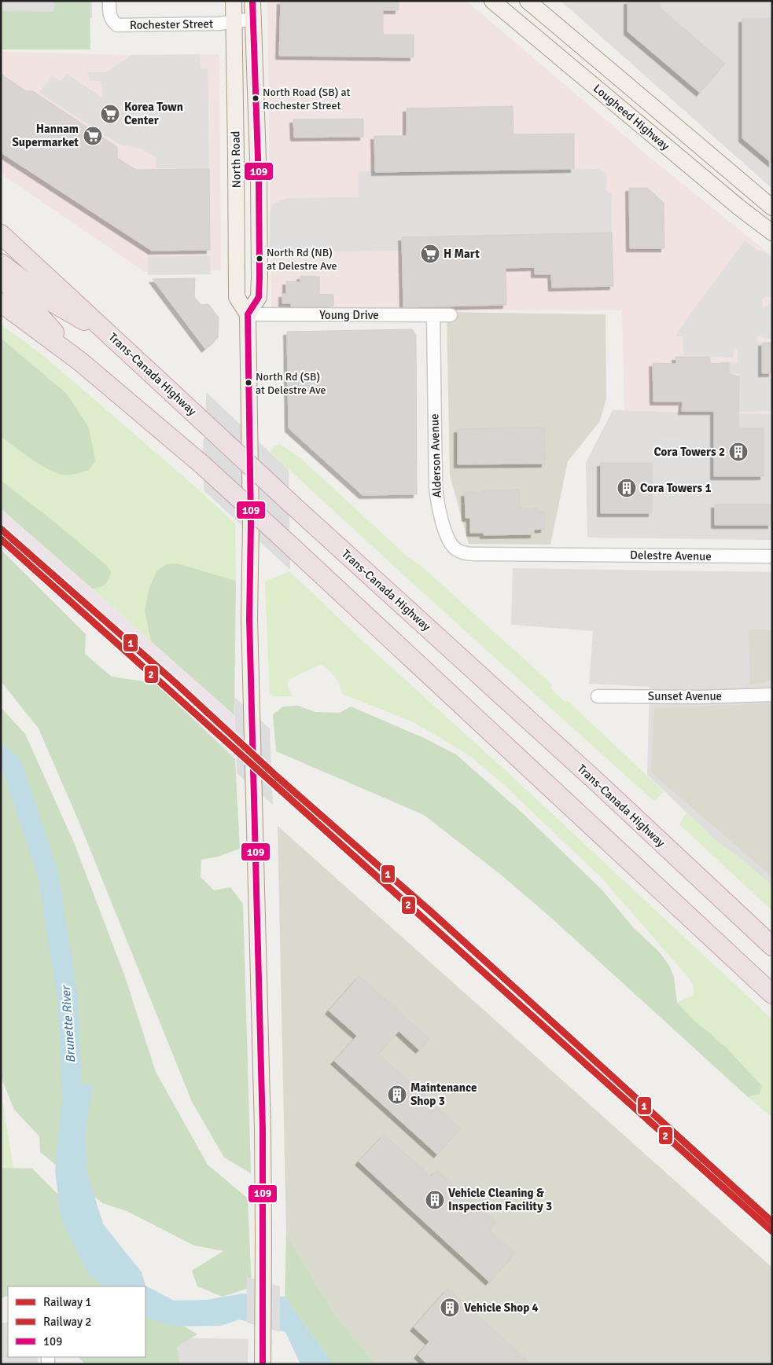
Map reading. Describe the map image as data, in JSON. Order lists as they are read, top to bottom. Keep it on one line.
{"streets":{"highway":["Trans-Canada Highway"],"main road":["Lougheed Highway","North Road"],"street":["Rochester Street","Young Drive","Alderson Avenue","Delestre Avenue","Sunset Avenue"]},"crossings":[["Rochester Street","North Road"],["North Road","Young Drive"],["Young Drive","Alderson Avenue"],["Alderson Avenue","Delestre Avenue"]],"water":["Brunette River"],"places":{"other":["North Road (SB) at Rochester Street","North Rd (NB) at Delestre Ave","North Rd (SB) at Delestre Ave"],"supermarket":["Korea Town Center","Hannam Supermarket","H Mart"],"building":["Cora Towers 2","Cora Towers 1","Maintenance Shop 3","Vehicle Cleaning & Inspection Facility 3","Vehicle Shop 4"]},"lines":["transit line 109","rail line 1","rail line 2"],"legend":["Railway 1","Railway 2","109"]}
